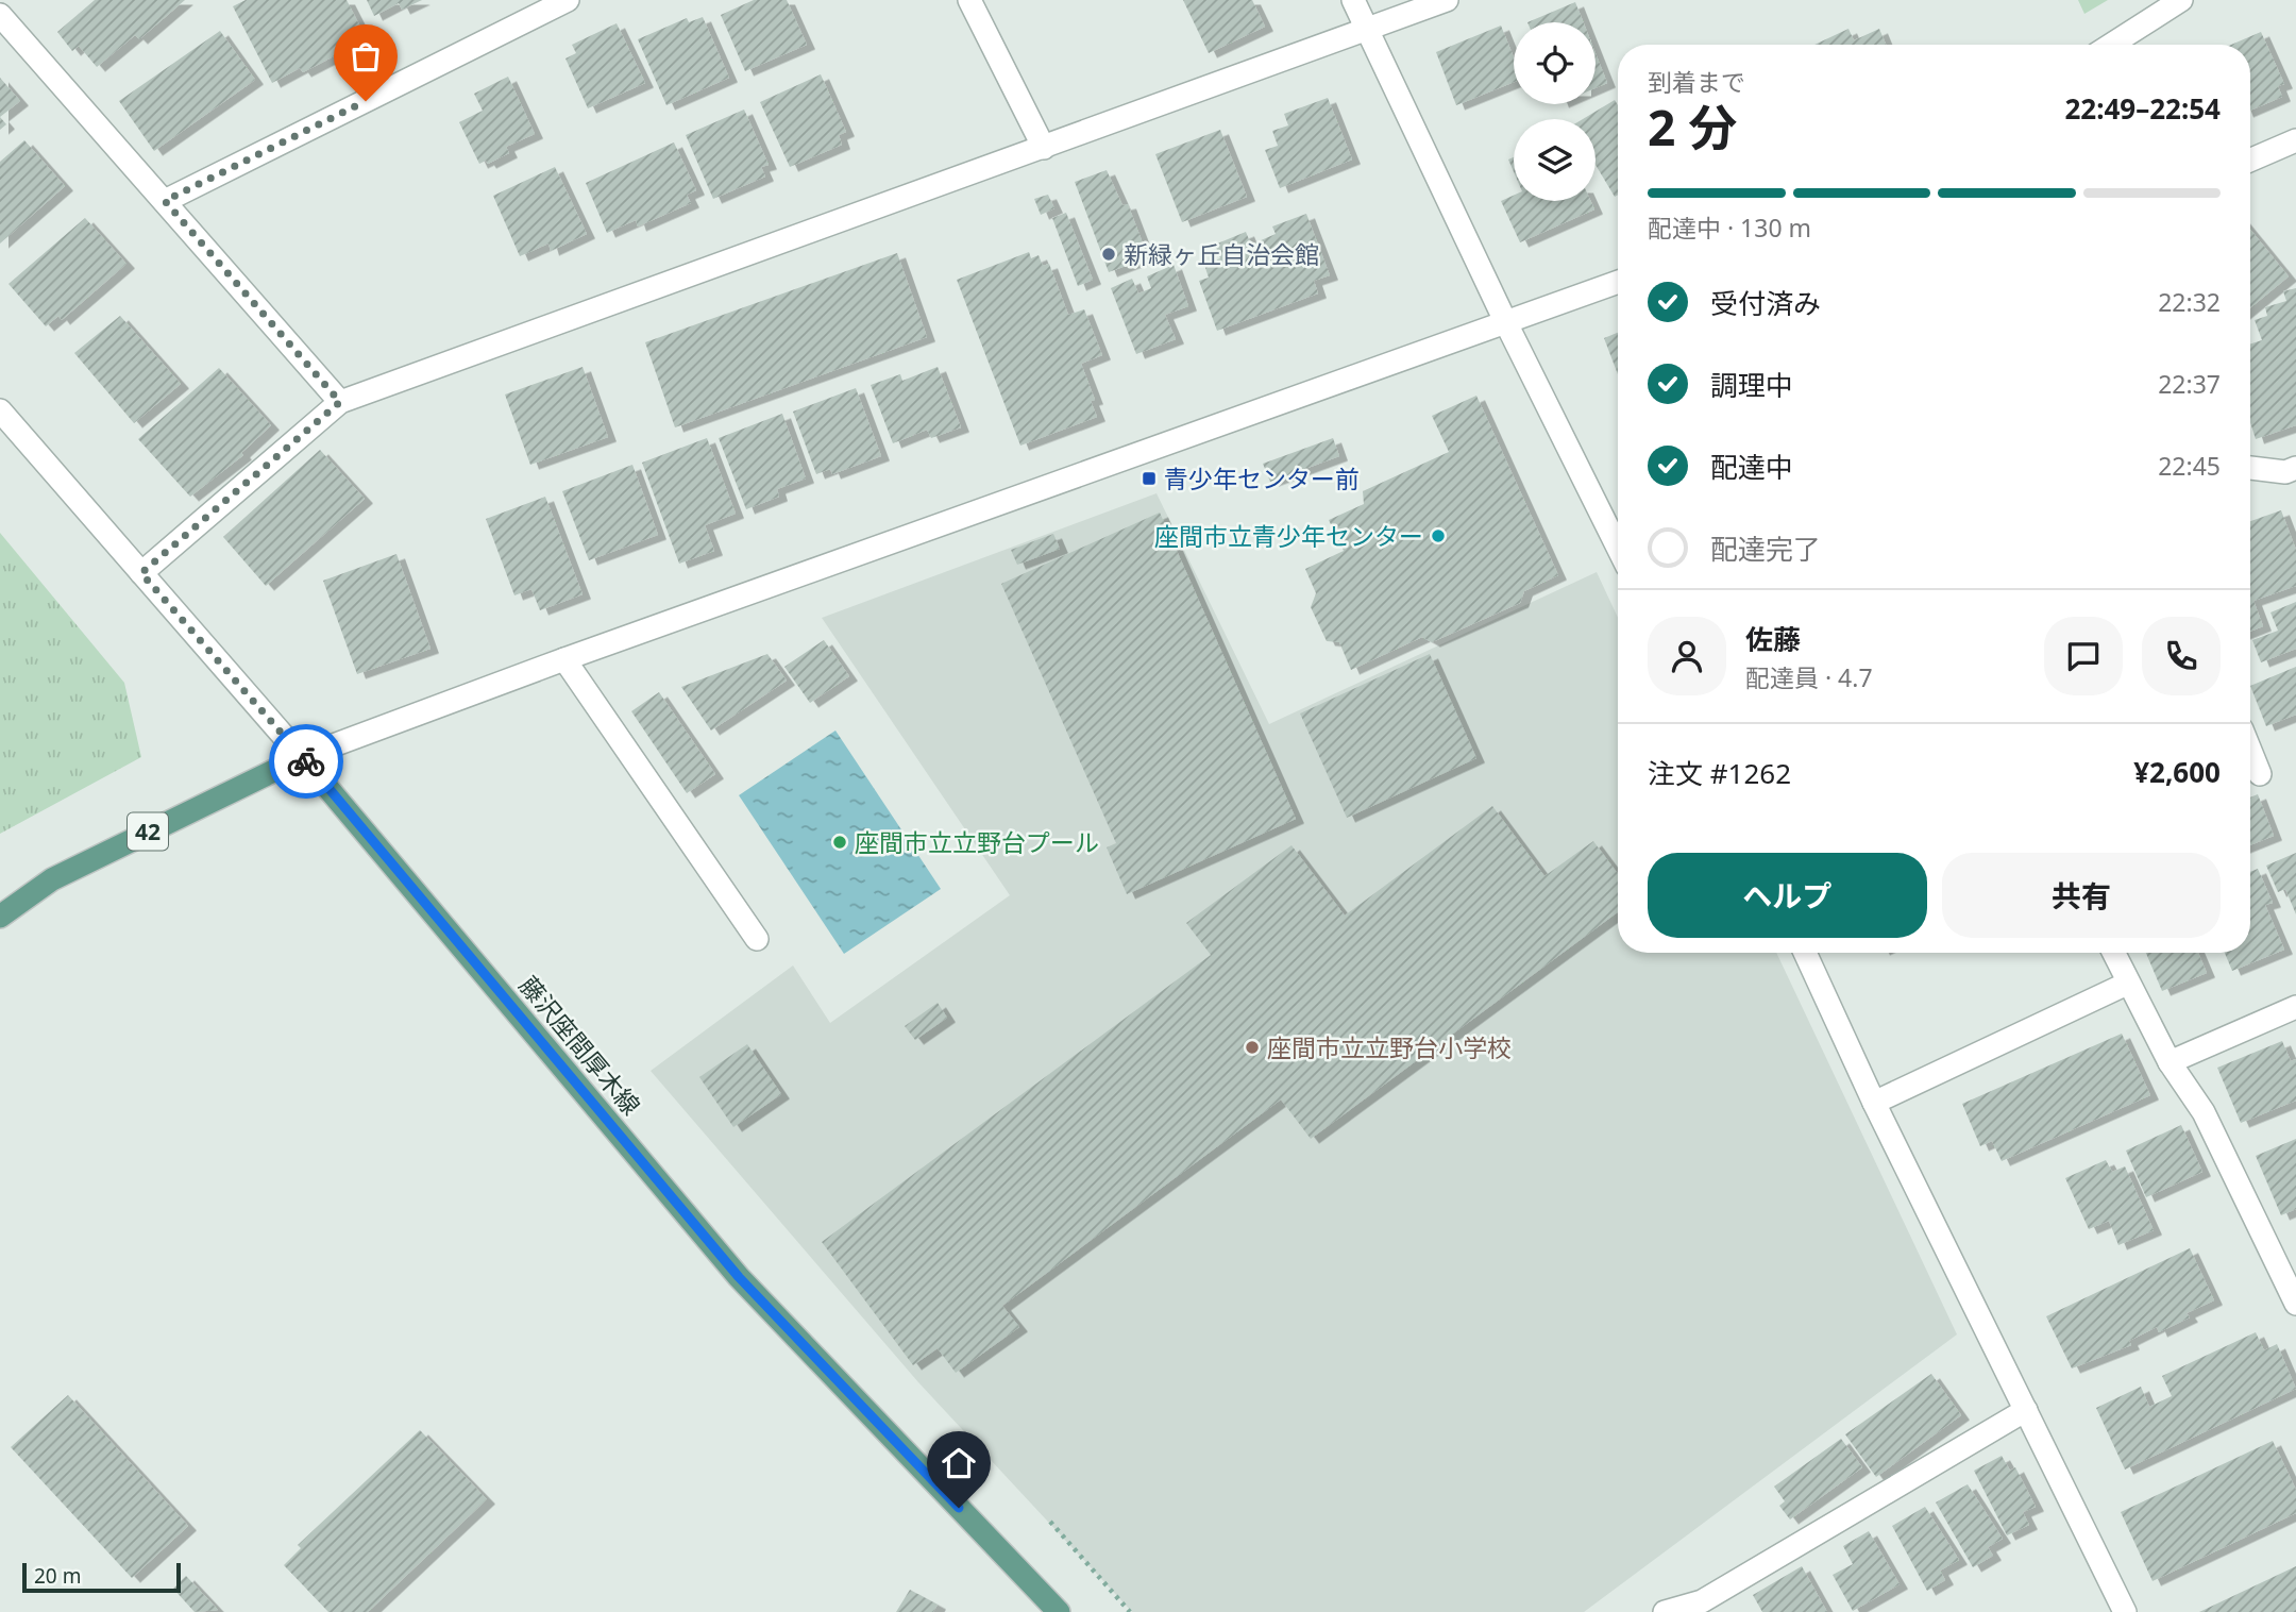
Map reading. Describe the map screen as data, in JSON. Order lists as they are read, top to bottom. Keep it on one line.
{"streets":{"main road":["42","藤沢座間厚木線"]},"crossings":[["42","藤沢座間厚木線"]],"places":{"other":["新緑ヶ丘自治会館","座間市立青少年センター","座間市立立野台プール","座間市立立野台小学校"],"transit":["青少年センター前"]},"scale_bar":"20 m","page":{"heading":["2 分","到着まで","22:49–22:54"],"panel":["佐藤","配達員 · 4.7","注文 #1262","¥2,600"],"bar":"配達中 · 130 m","list":[["受付済み","22:32"],["調理中","22:37"],["配達中","22:45"],"配達完了"],"buttons":["ヘルプ","共有"],"scale":"20 m"}}
